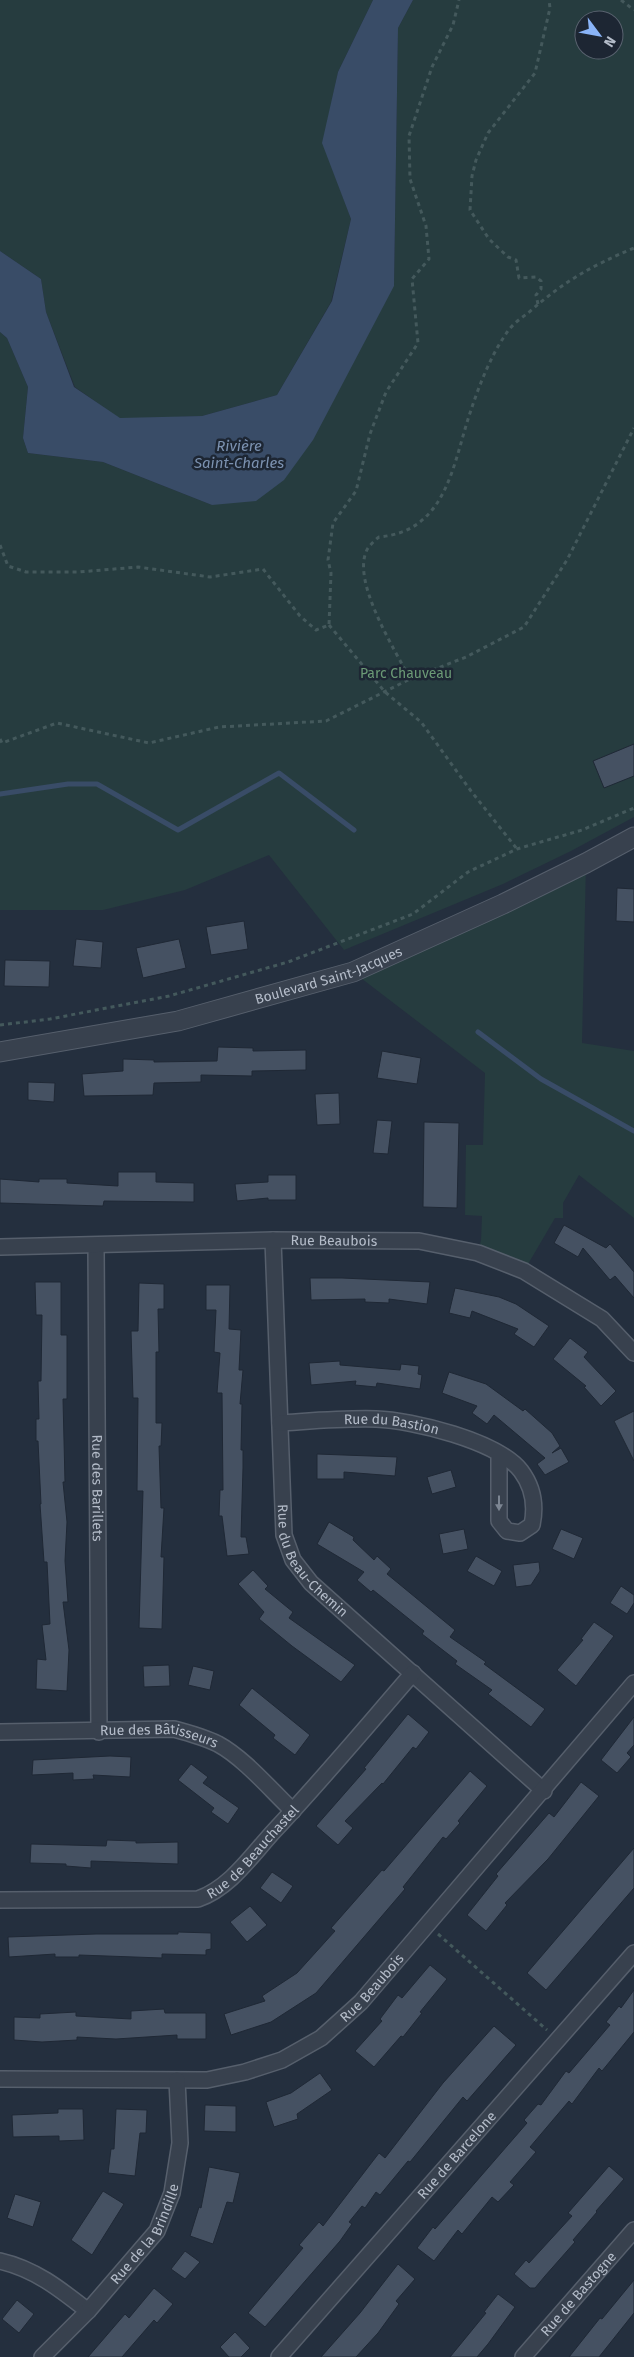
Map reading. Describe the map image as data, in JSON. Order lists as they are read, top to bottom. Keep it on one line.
{"streets":{"street":["Boulevard Saint-Jacques","Rue Beaubois","Rue du Bastion","Rue des Barillets","Rue du Beau-Chemin","Rue des Bâtisseurs","Rue de Beauchastel","Rue de Barcelone","Rue de la Brindille","Rue de Bastogne"]},"crossings":[["Rue Beaubois","Rue des Barillets"],["Rue Beaubois","Rue du Beau-Chemin"],["Rue Beaubois","Rue de la Brindille"],["Rue du Bastion","Rue du Beau-Chemin"],["Rue des Barillets","Rue des Bâtisseurs"],["Rue du Beau-Chemin","Rue de Beauchastel"],["Rue des Bâtisseurs","Rue de Beauchastel"]],"water":["Rivière Saint-Charles"],"parks":["Parc Chauveau"],"north":"bottom right"}
